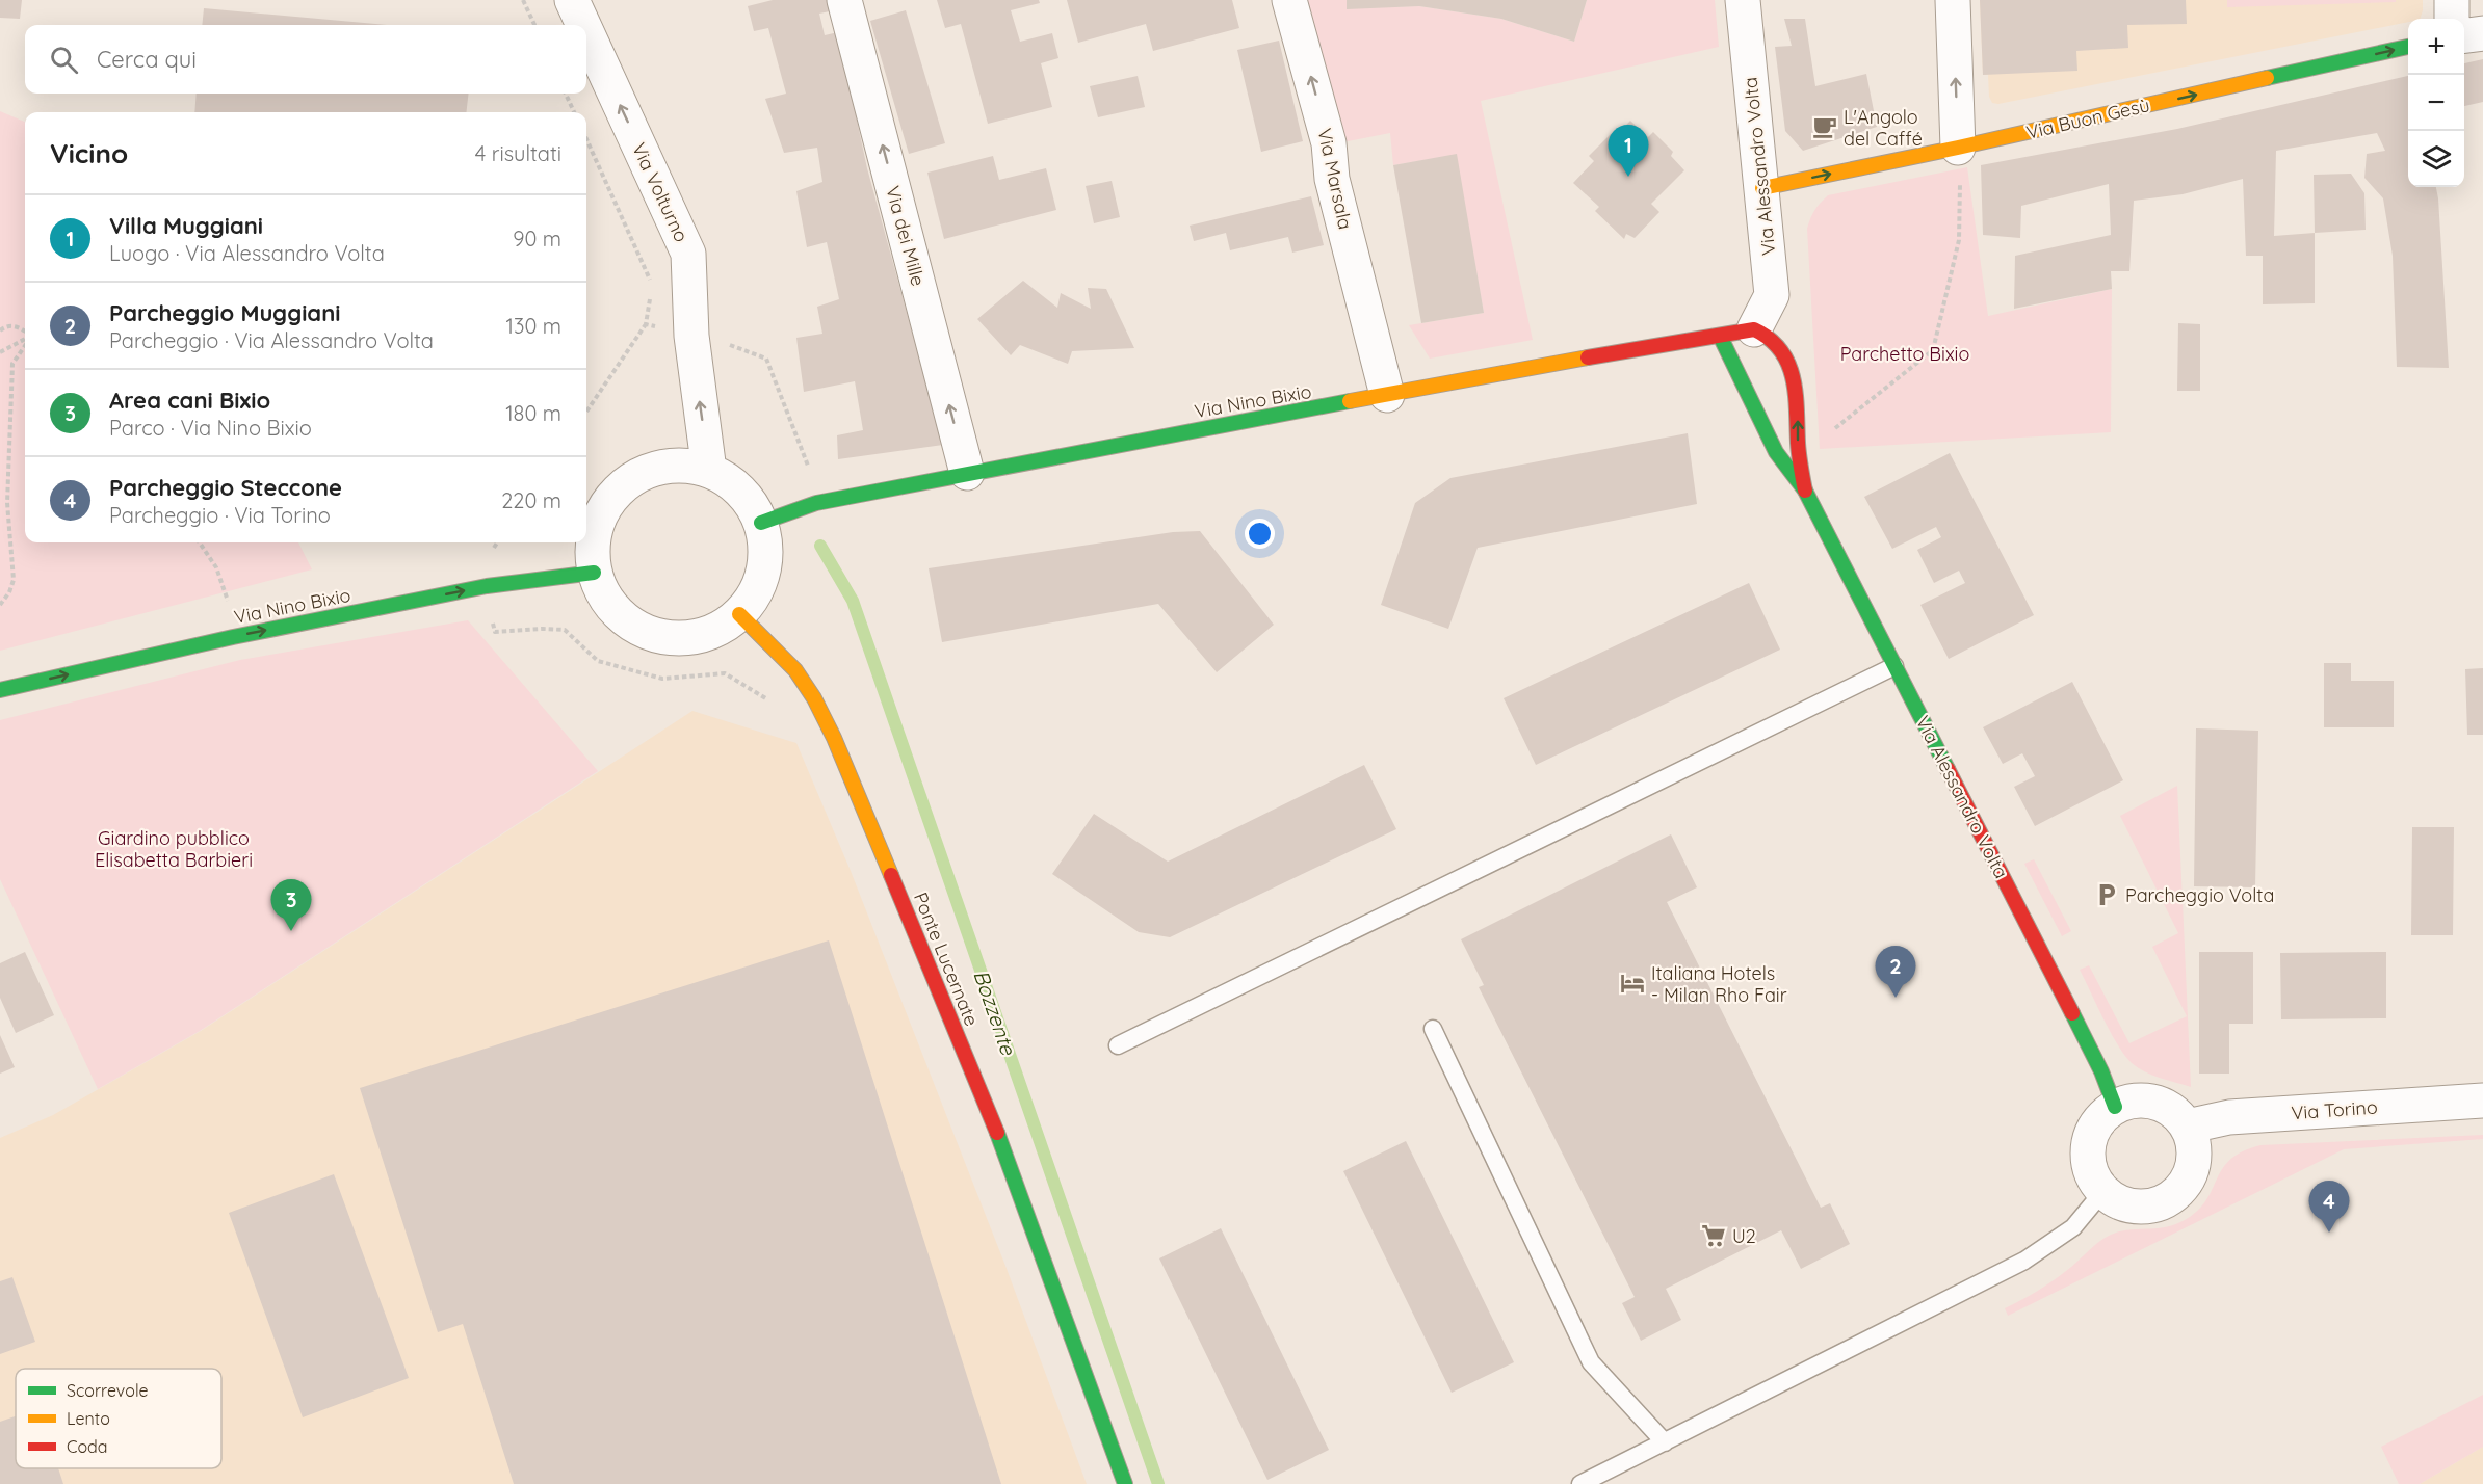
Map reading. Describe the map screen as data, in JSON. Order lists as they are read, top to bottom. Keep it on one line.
{"streets":{"street":["Via Buon Gesù","Via Alessandro Volta","Via Marsala","Via Volturno","Via dei Mille","Via Nino Bixio","Ponte Lucernate","Via Torino"]},"crossings":[["Via Buon Gesù","Via Alessandro Volta"],["Via Alessandro Volta","Via Nino Bixio"],["Via Alessandro Volta","Via Torino"],["Via Marsala","Via Nino Bixio"],["Via Volturno","Via Nino Bixio"],["Via Volturno","Ponte Lucernate"],["Via dei Mille","Via Nino Bixio"],["Via Nino Bixio","Ponte Lucernate"]],"one_way":["Via Buon Gesù","Via Marsala","Via Volturno","Via dei Mille"],"water":["Bozzente"],"parks":["Parchetto Bixio","Giardino pubblico Elisabetta Barbieri"],"places":{"cafe":["L'Angolo del Caffé"],"parking":["Parcheggio Volta"],"hotel":["Italiana Hotels - Milan Rho Fair"],"supermarket":["U2"]},"legend":["Scorrevole","Lento","Coda"],"page":{"map_buttons":["+","−"],"search":"Cerca qui","heading":["Vicino","4 risultati"],"pins":["1","3","2","4"],"list":[{"mark":"1","name":"Villa Muggiani","note":"Luogo · Via Alessandro Volta","value":"90 m"},{"mark":"2","name":"Parcheggio Muggiani","note":"Parcheggio · Via Alessandro Volta","value":"130 m"},{"mark":"3","name":"Area cani Bixio","note":"Parco · Via Nino Bixio","value":"180 m"},{"mark":"4","name":"Parcheggio Steccone","note":"Parcheggio · Via Torino","value":"220 m"}]}}
